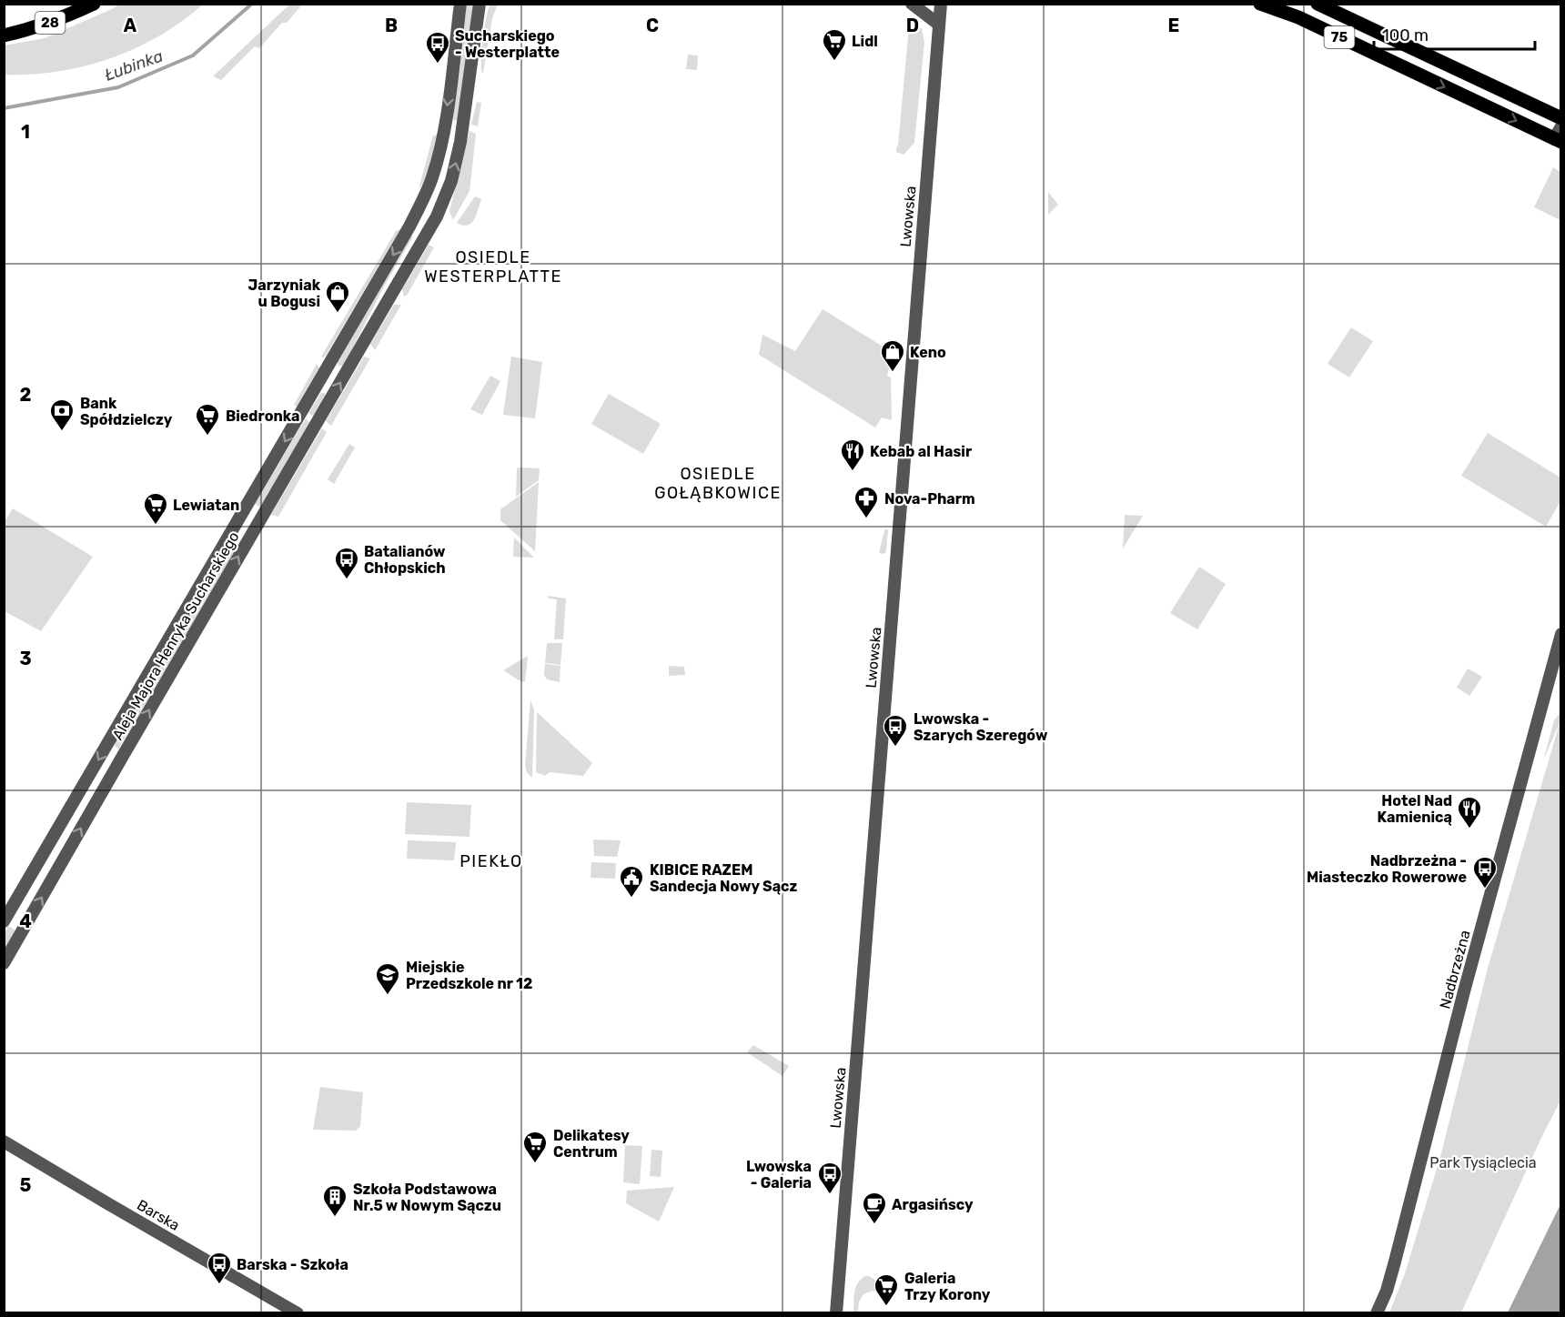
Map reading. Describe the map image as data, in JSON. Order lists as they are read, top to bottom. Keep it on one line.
{"streets":{"main road":["28","75"],"street":["Lwowska","Aleja Majora Henryka Sucharskiego","Nadbrzeżna","Barska"]},"districts":["OSIEDLE WESTERPLATTE","OSIEDLE GOŁĄBKOWICE","PIEKŁO"],"water":["Łubinka"],"parks":["Park Tysiąclecia"],"places":{"supermarket":["Lidl","Biedronka","Lewiatan","Delikatesy Centrum","Galeria Trzy Korony"],"bus stop":["Sucharskiego - Westerplatte","Batalianów Chłopskich","Lwowska - Szarych Szeregów","Nadbrzeżna - Miasteczko Rowerowe","Lwowska - Galeria","Barska - Szkoła"],"shop":["Jarzyniak u Bogusi","Keno"],"bank":["Bank Spółdzielczy"],"restaurant":["Kebab al Hasir","Hotel Nad Kamienicą"],"pharmacy":["Nova-Pharm"],"public building":["KIBICE RAZEM Sandecja Nowy Sącz"],"school or university":["Miejskie Przedszkole nr 12"],"building":["Szkoła Podstawowa Nr.5 w Nowym Sączu"],"cafe":["Argasińscy"]},"scale_bar":"100 m","grid":{"columns":["A","B","C","D","E"],"rows":["1","2","3","4","5"]}}
